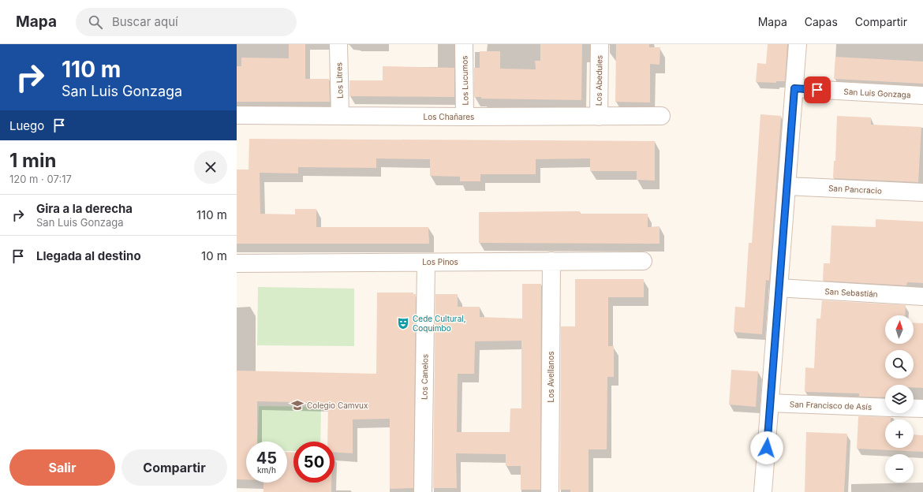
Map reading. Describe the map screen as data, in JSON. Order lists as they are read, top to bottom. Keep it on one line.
{"streets":{"street":["Los Litres","Los Lucumos","Los Abedules","San Luis Gonzaga","Los Chañares","San Pancracio","Los Pinos","San Sebastián","Los Canelos","Los Avellanos","San Francisco de Asís"]},"crossings":[["Los Litres","Los Chañares"],["Los Lucumos","Los Chañares"],["Los Abedules","Los Chañares"],["Los Pinos","Los Canelos"],["Los Pinos","Los Avellanos"]],"places":{"theatre":["Cede Cultural, Coquimbo"],"school or university":["Colegio Camvux"]},"north":"top","page":{"header":"Mapa","search":"Buscar aquí","nav":["Mapa","Capas","Compartir"],"turn":["110 m","San Luis Gonzaga"],"then":"Luego","heading":["1 min","120 m · 07:17"],"list":[{"name":"Gira a la derecha","note":"San Luis Gonzaga","value":"110 m"},{"name":"Llegada al destino","value":"10 m"}],"map_buttons":["+","−"],"speed":"45 km/h","limit":"50","buttons":["Salir","Compartir"]}}
